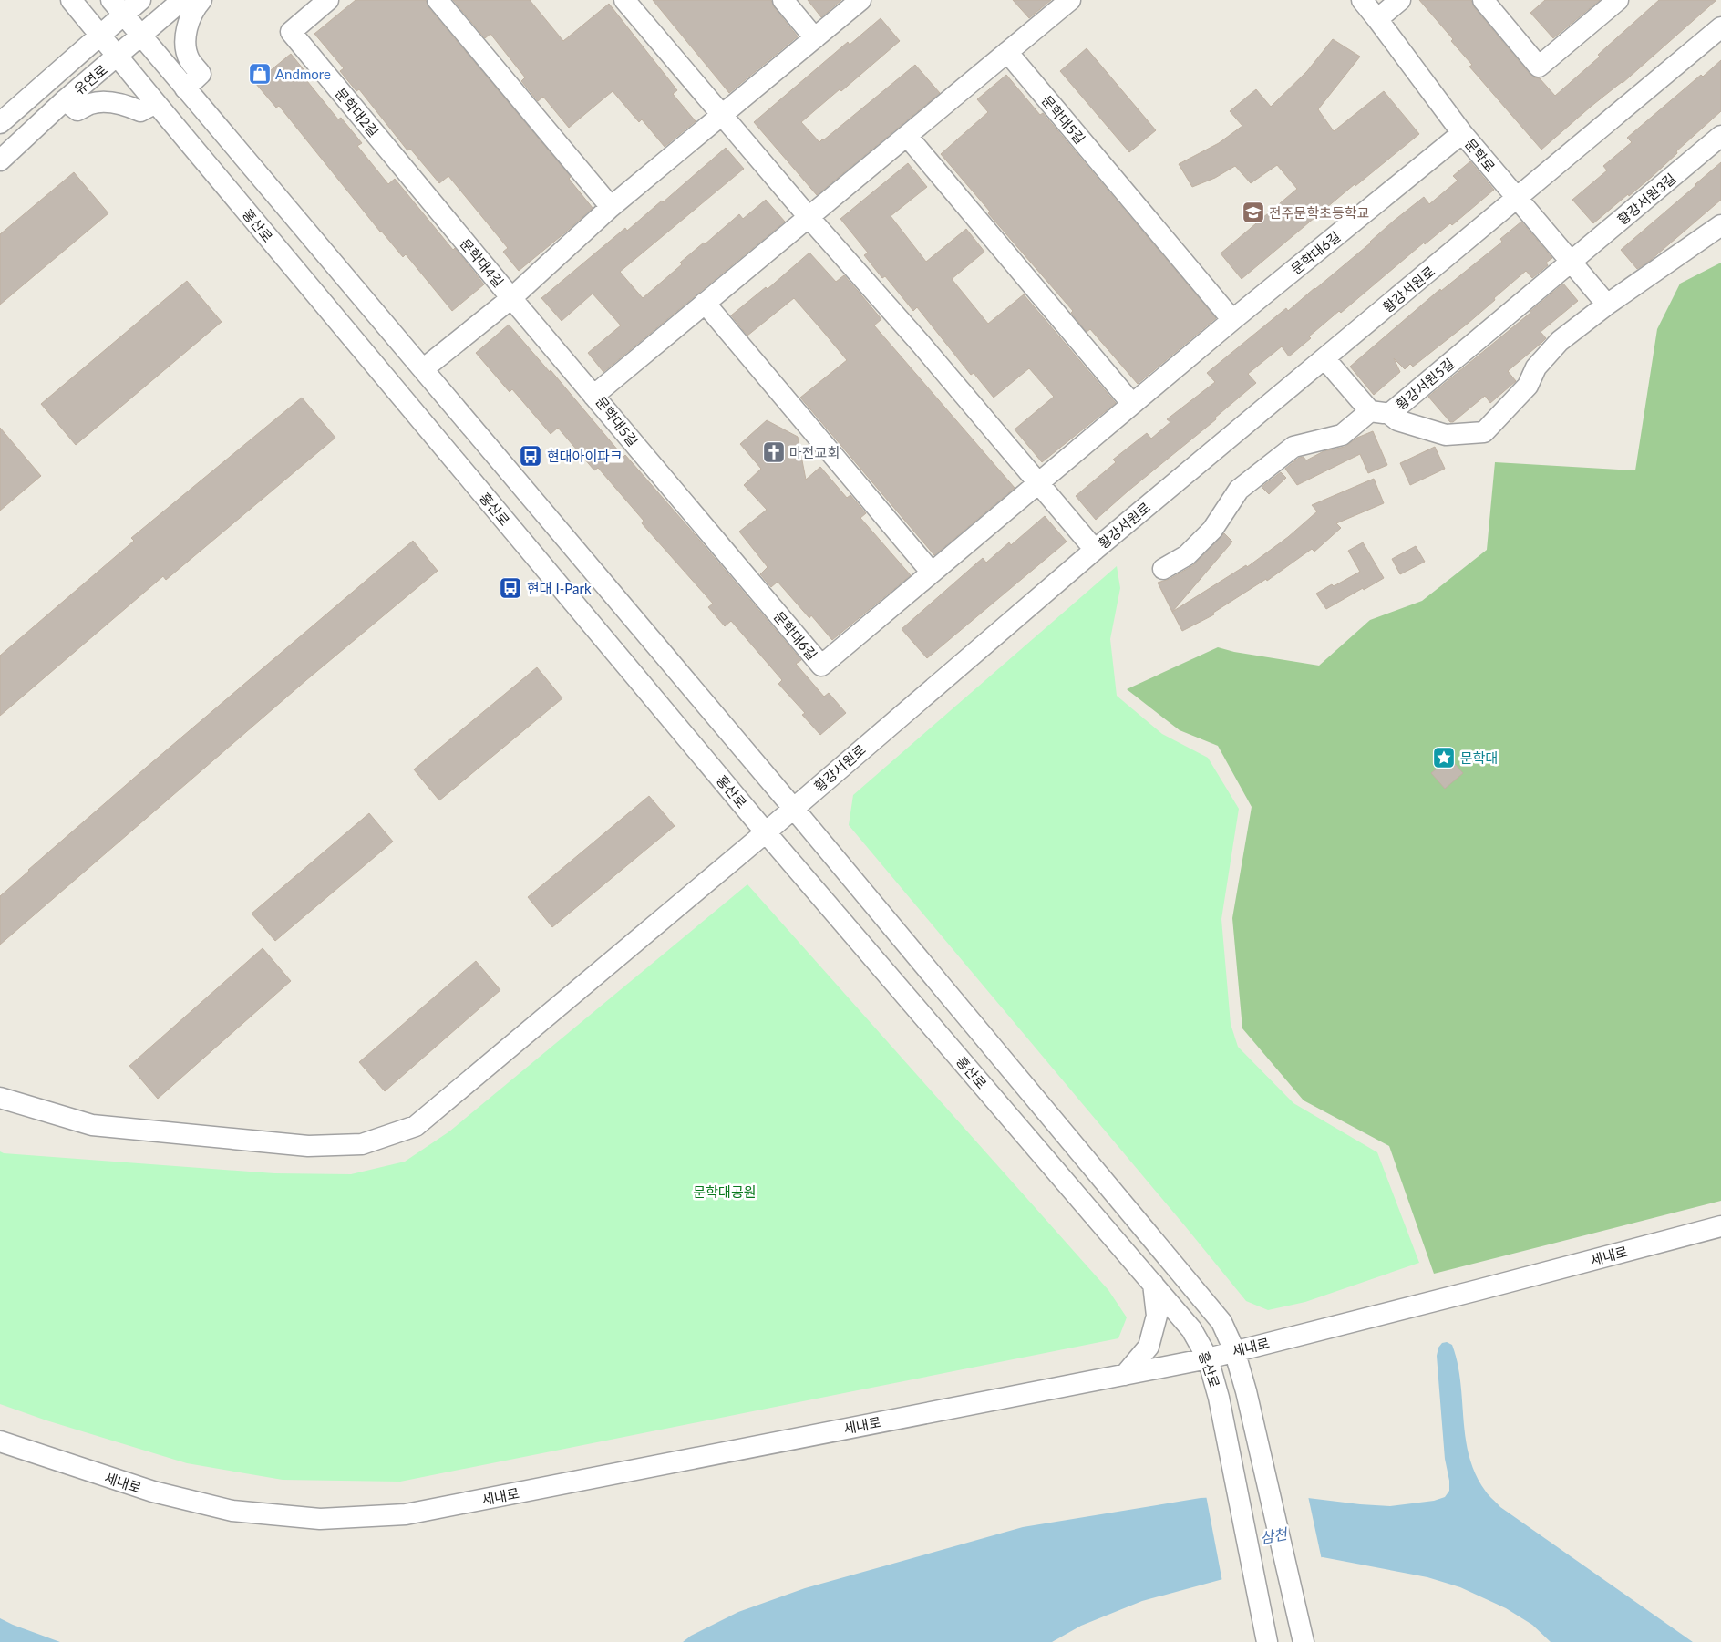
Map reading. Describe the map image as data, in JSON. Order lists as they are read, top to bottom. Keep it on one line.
{"streets":{"street":["유연로","문학대2길","문학대5길","문학로","황강서원3길","홍산로","문학대6길","문학대4길","황강서원로","황강서원5길","세내로"]},"crossings":[["유연로","홍산로"],["문학대2길","문학대4길"],["문학대5길","문학대6길"],["문학로","황강서원3길"],["문학로","문학대6길"],["문학로","황강서원로"],["문학로","황강서원5길"],["황강서원3길","황강서원5길"],["홍산로","황강서원로"],["홍산로","세내로"],["문학대6길","황강서원로"]],"water":["삼천"],"parks":["문학대공원"],"places":{"shop":["Andmore"],"school or university":["전주문학초등학교"],"church":["마전교회"],"bus stop":["현대아이파크","현대 I-Park"],"place":["문학대"]}}
